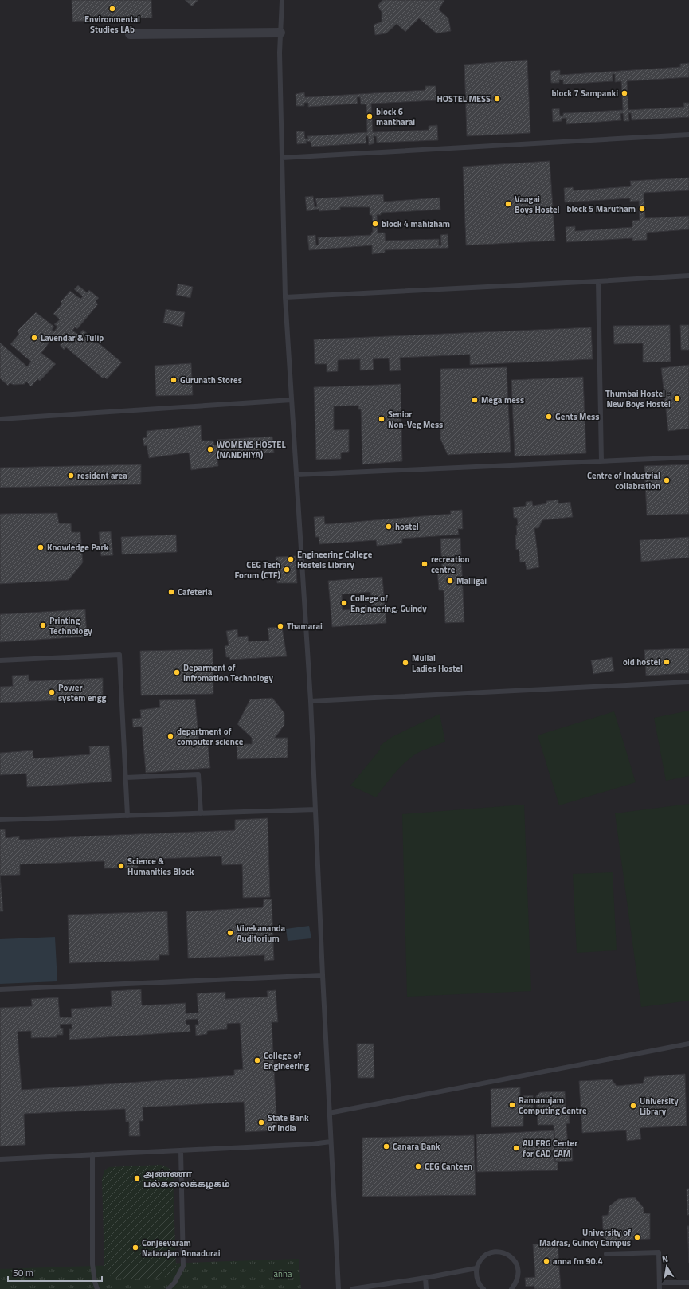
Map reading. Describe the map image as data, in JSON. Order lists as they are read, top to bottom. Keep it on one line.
{"parks":["anna"],"places":["Environmental Studies LAb","block 7 Sampanki","HOSTEL MESS","block 6 mantharai","Vaagai Boys Hostel","block 5 Marutham","block 4 mahizham","Lavendar & Tulip","Gurunath Stores","Thumbai Hostel - New Boys Hostel","Mega mess","Gents Mess","Senior Non-Veg Mess","WOMENS HOSTEL (NANDHIYA)","resident area","Centre of Industrial collabration","hostel","Knowledge Park","Engineering College Hostels Library","recreation centre","CEG Tech Forum (CTF)","Malligai","Cafeteria","College of Engineering, Guindy","Printing Technology","Thamarai","old hostel","Mullai Ladies Hostel","Deparment of Infromation Technology","Power system engg","department of computer science","Science & Humanities Block","Vivekananda Auditorium","College of Engineering","Ramanujam Computing Centre","University Library","State Bank of India","Canara Bank","AU FRG Center for CAD CAM","CEG Canteen","அண்ணா பல்கலைக்கழகம்","University of Madras, Guindy Campus","Conjeevaram Natarajan Annadurai","anna fm 90.4"],"scale_bar":"50 m","north":"top"}
